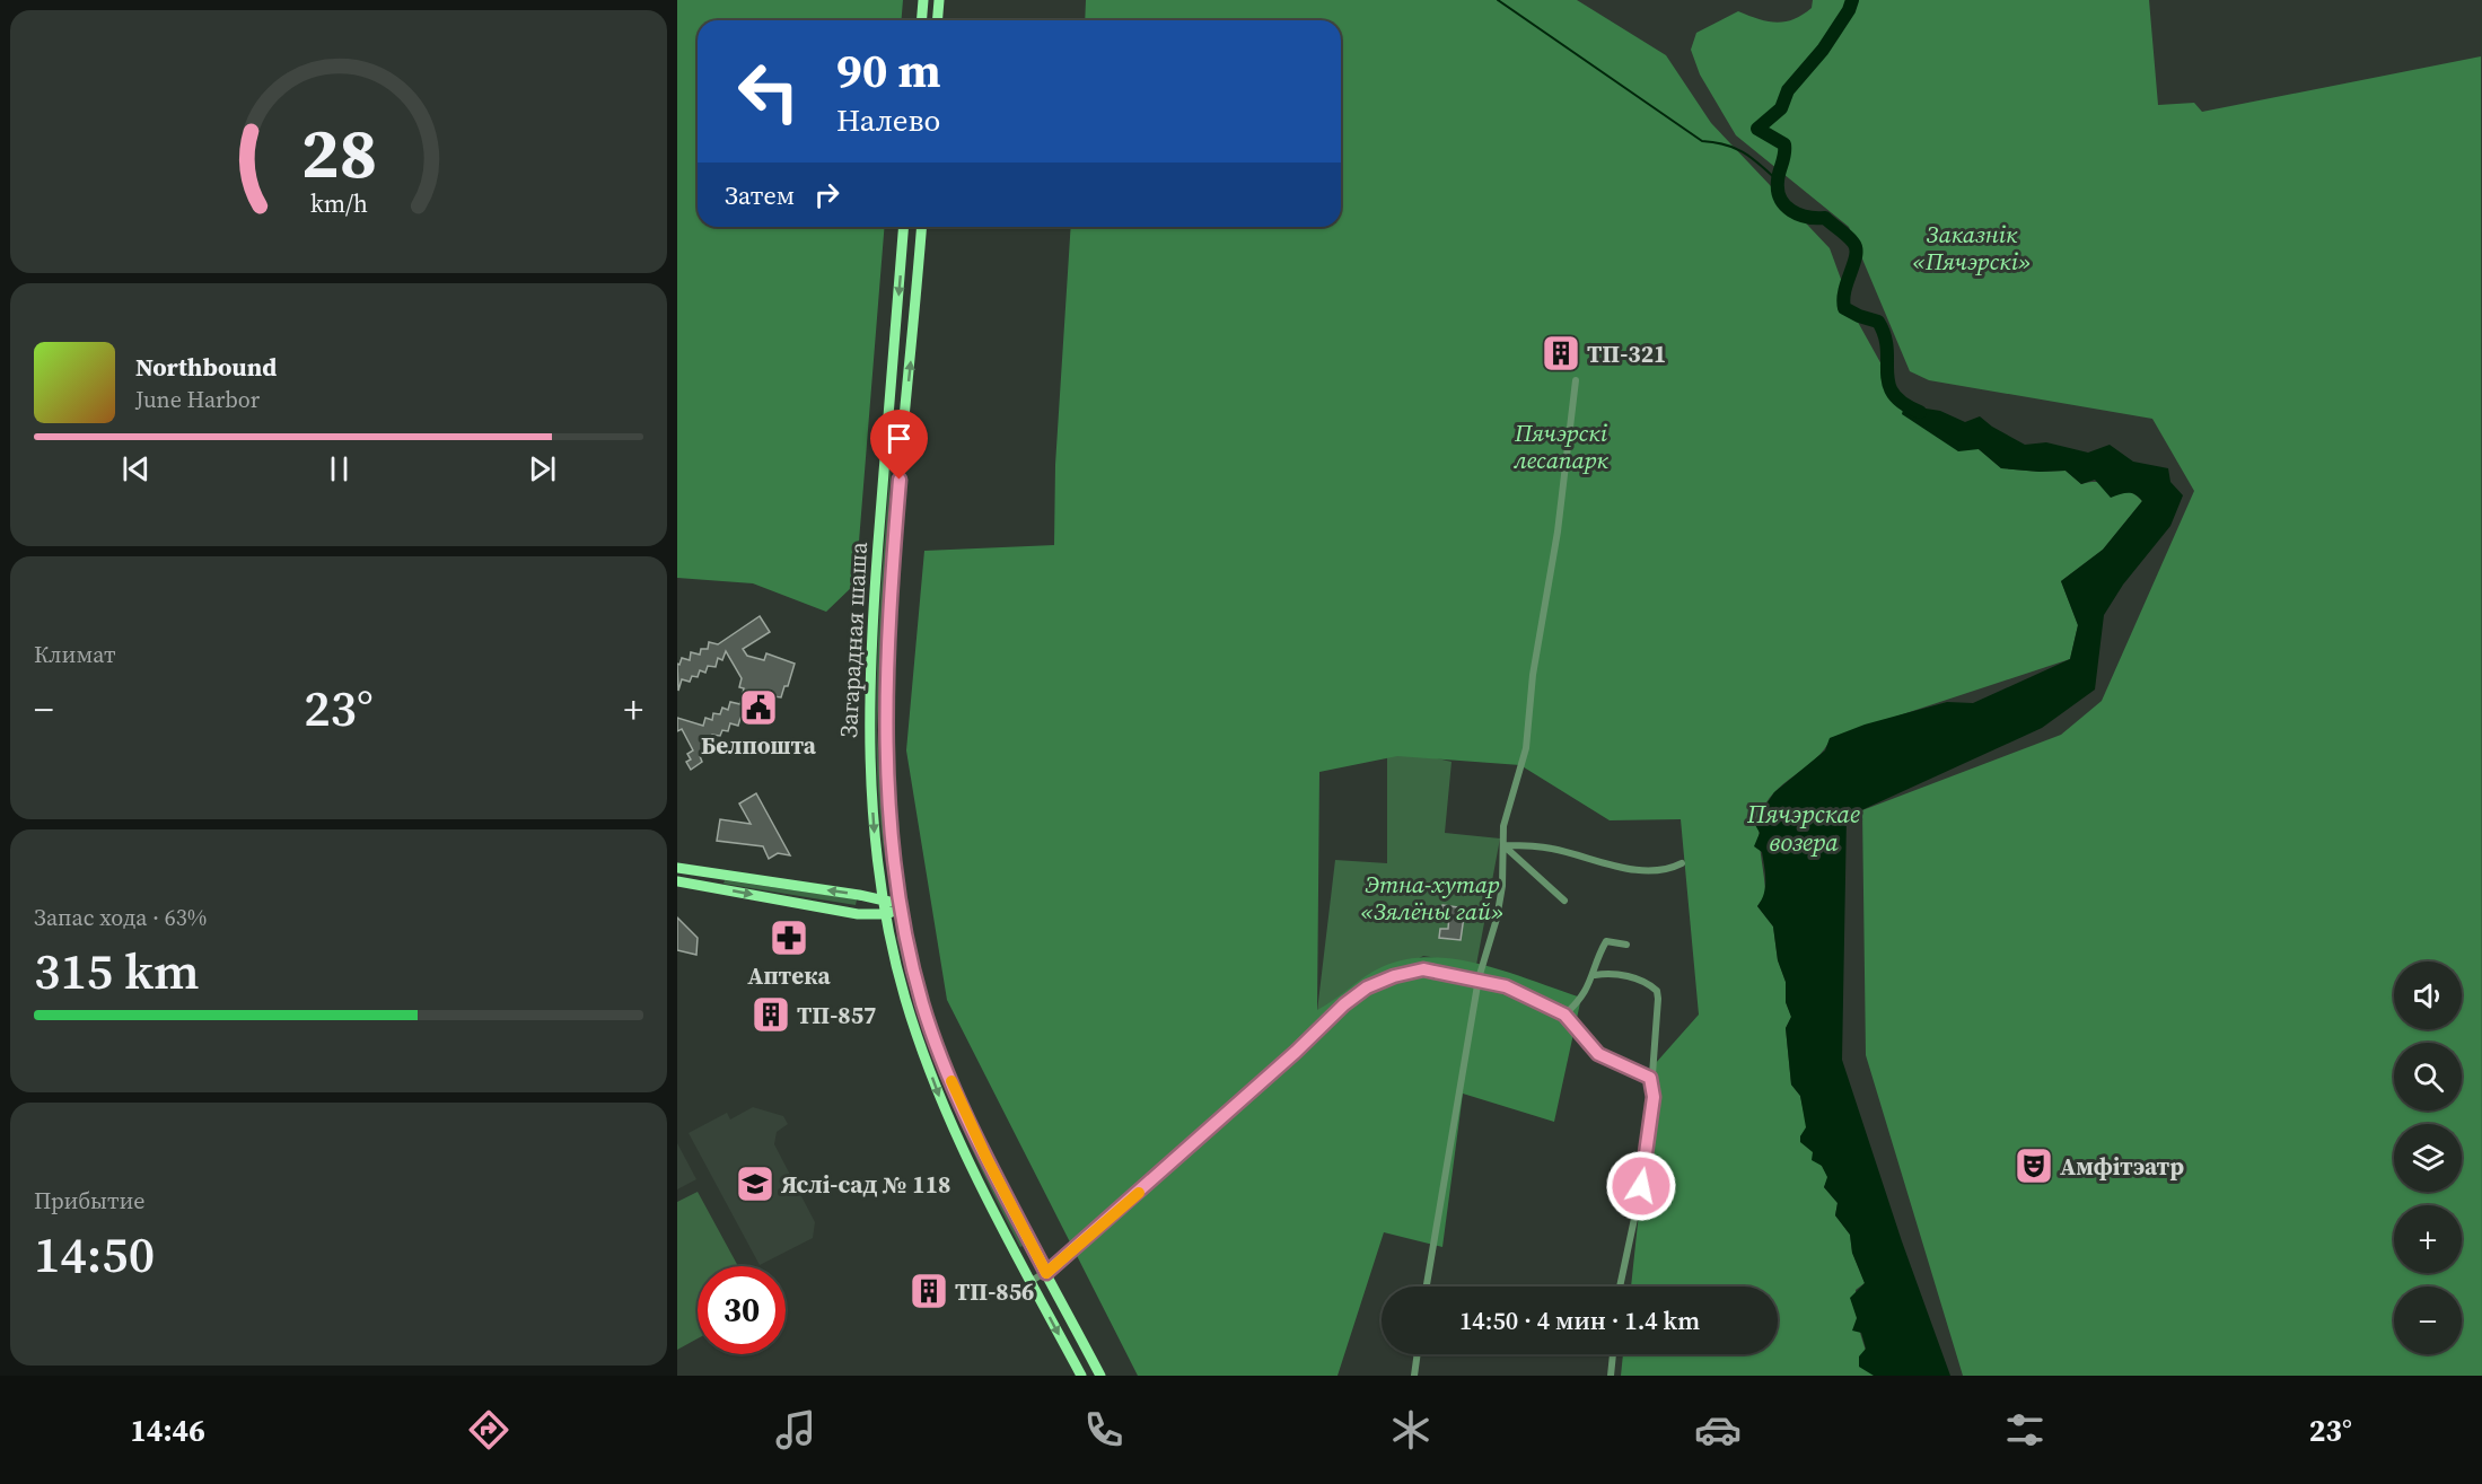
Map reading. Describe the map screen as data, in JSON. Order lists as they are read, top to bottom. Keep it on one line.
{"streets":{"main road":["Загарадная шаша"]},"water":["Пячэрскае возера"],"parks":["Заказнік «Пячэрскі»","Пячэрскі лесапарк","Этна-хутар «Зялёны гай»"],"places":{"building":["ТП-321","ТП-857","ТП-856"],"public building":["Белпошта"],"pharmacy":["Аптека"],"theatre":["Амфітэатр"],"school or university":["Яслі-сад № 118"]},"page":{"turn":["90 m","Налево"],"then":"Затем","song":["Northbound","June Harbor"],"tile":["Климат",["Запас хода · 63%","315 km"],["Прибытие","14:50"]],"heat":["−","23°","+"],"map_buttons":["+","−"],"limit":"30","trip":"14:50 · 4 мин · 1.4 km","tabs":["14:46","23°"],"gauge":["28","km/h"]}}
